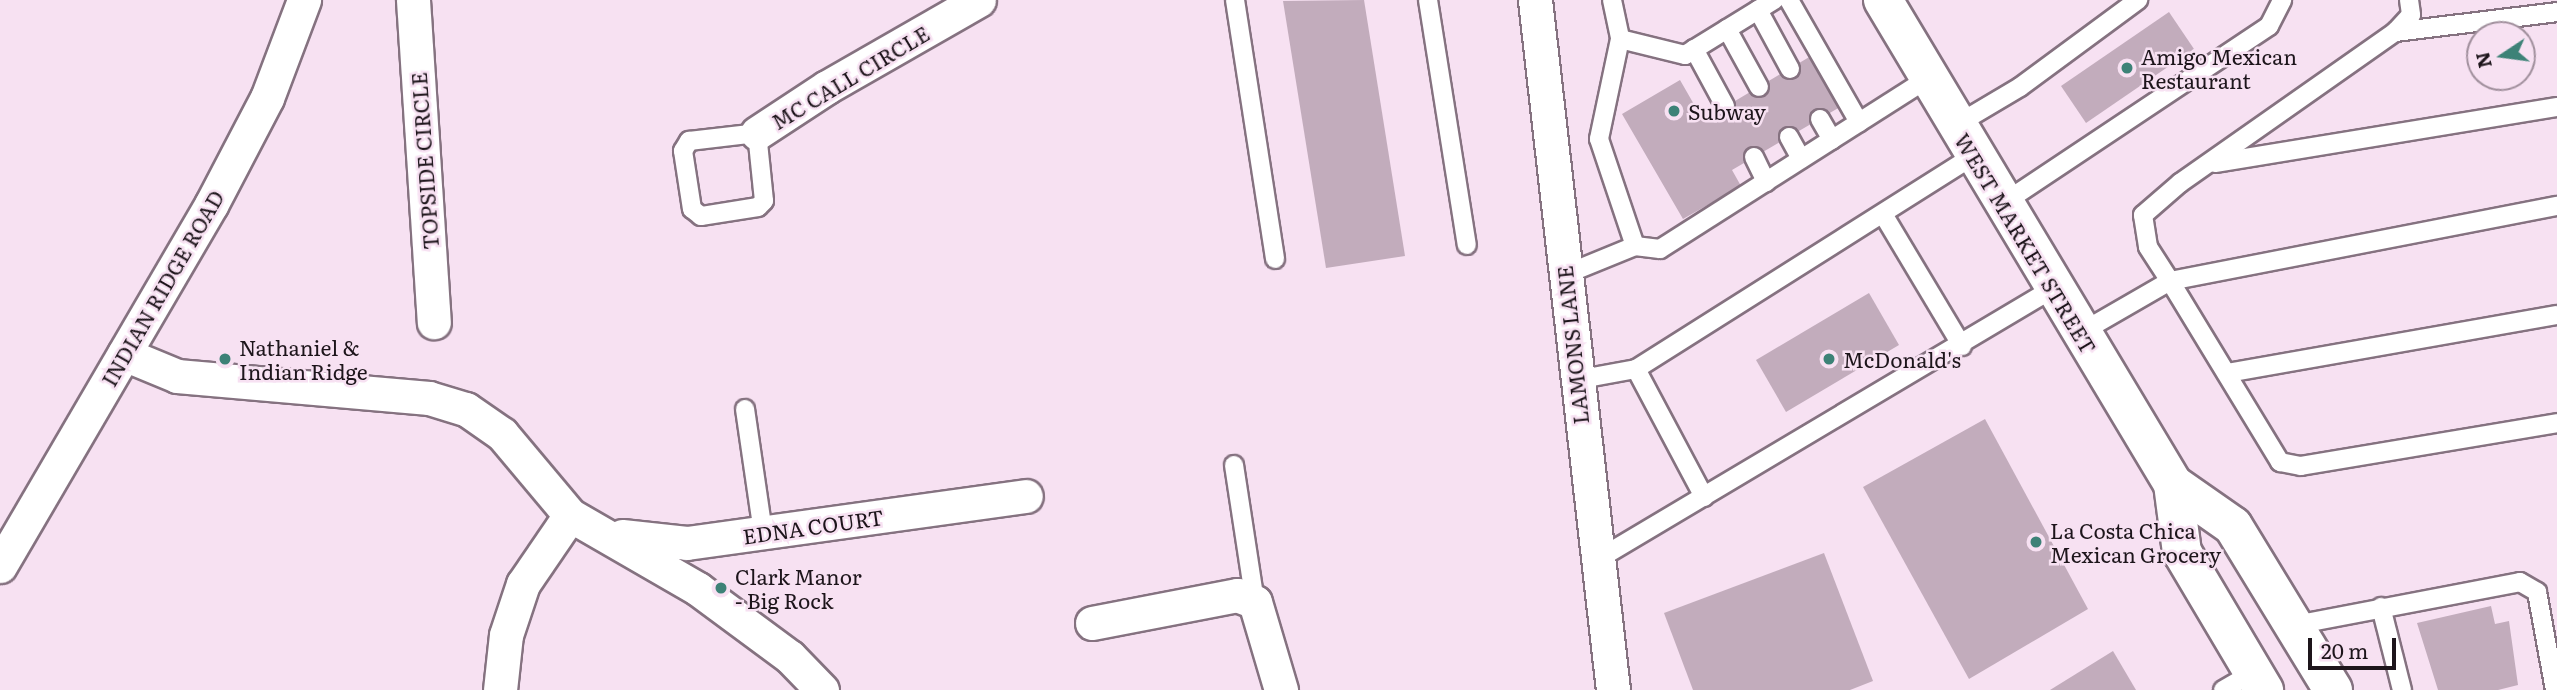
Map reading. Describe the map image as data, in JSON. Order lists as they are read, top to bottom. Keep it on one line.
{"streets":{"main road":["WEST MARKET STREET"],"street":["MC CALL CIRCLE","TOPSIDE CIRCLE","INDIAN RIDGE ROAD","LAMONS LANE","EDNA COURT"]},"places":["Amigo Mexican Restaurant","Subway","Nathaniel & Indian Ridge","McDonald's","La Costa Chica Mexican Grocery","Clark Manor - Big Rock"],"scale_bar":"20 m","north":"left"}
